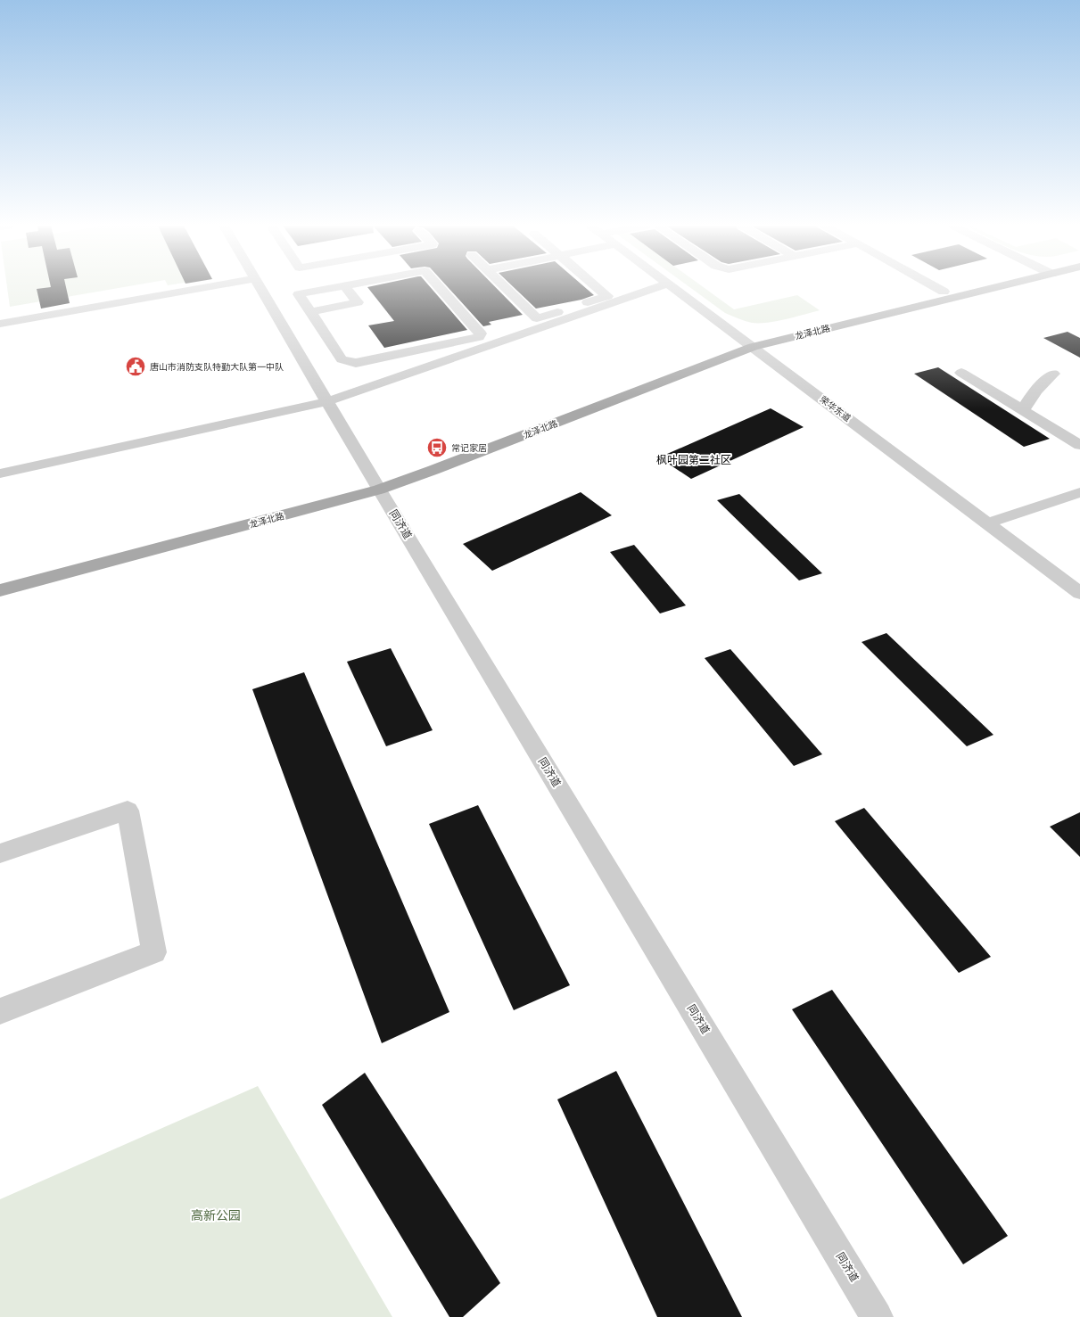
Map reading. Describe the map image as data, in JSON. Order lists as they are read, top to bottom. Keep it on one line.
{"streets":{"main road":["龙泽北路"],"street":["荣华东道","同济道"]},"crossings":[["龙泽北路","荣华东道"],["龙泽北路","同济道"]],"districts":["枫叶园第二社区"],"parks":["高新公园"],"places":{"public building":["唐山市消防支队特勤大队第一中队"],"bus stop":["常记家居"]}}
